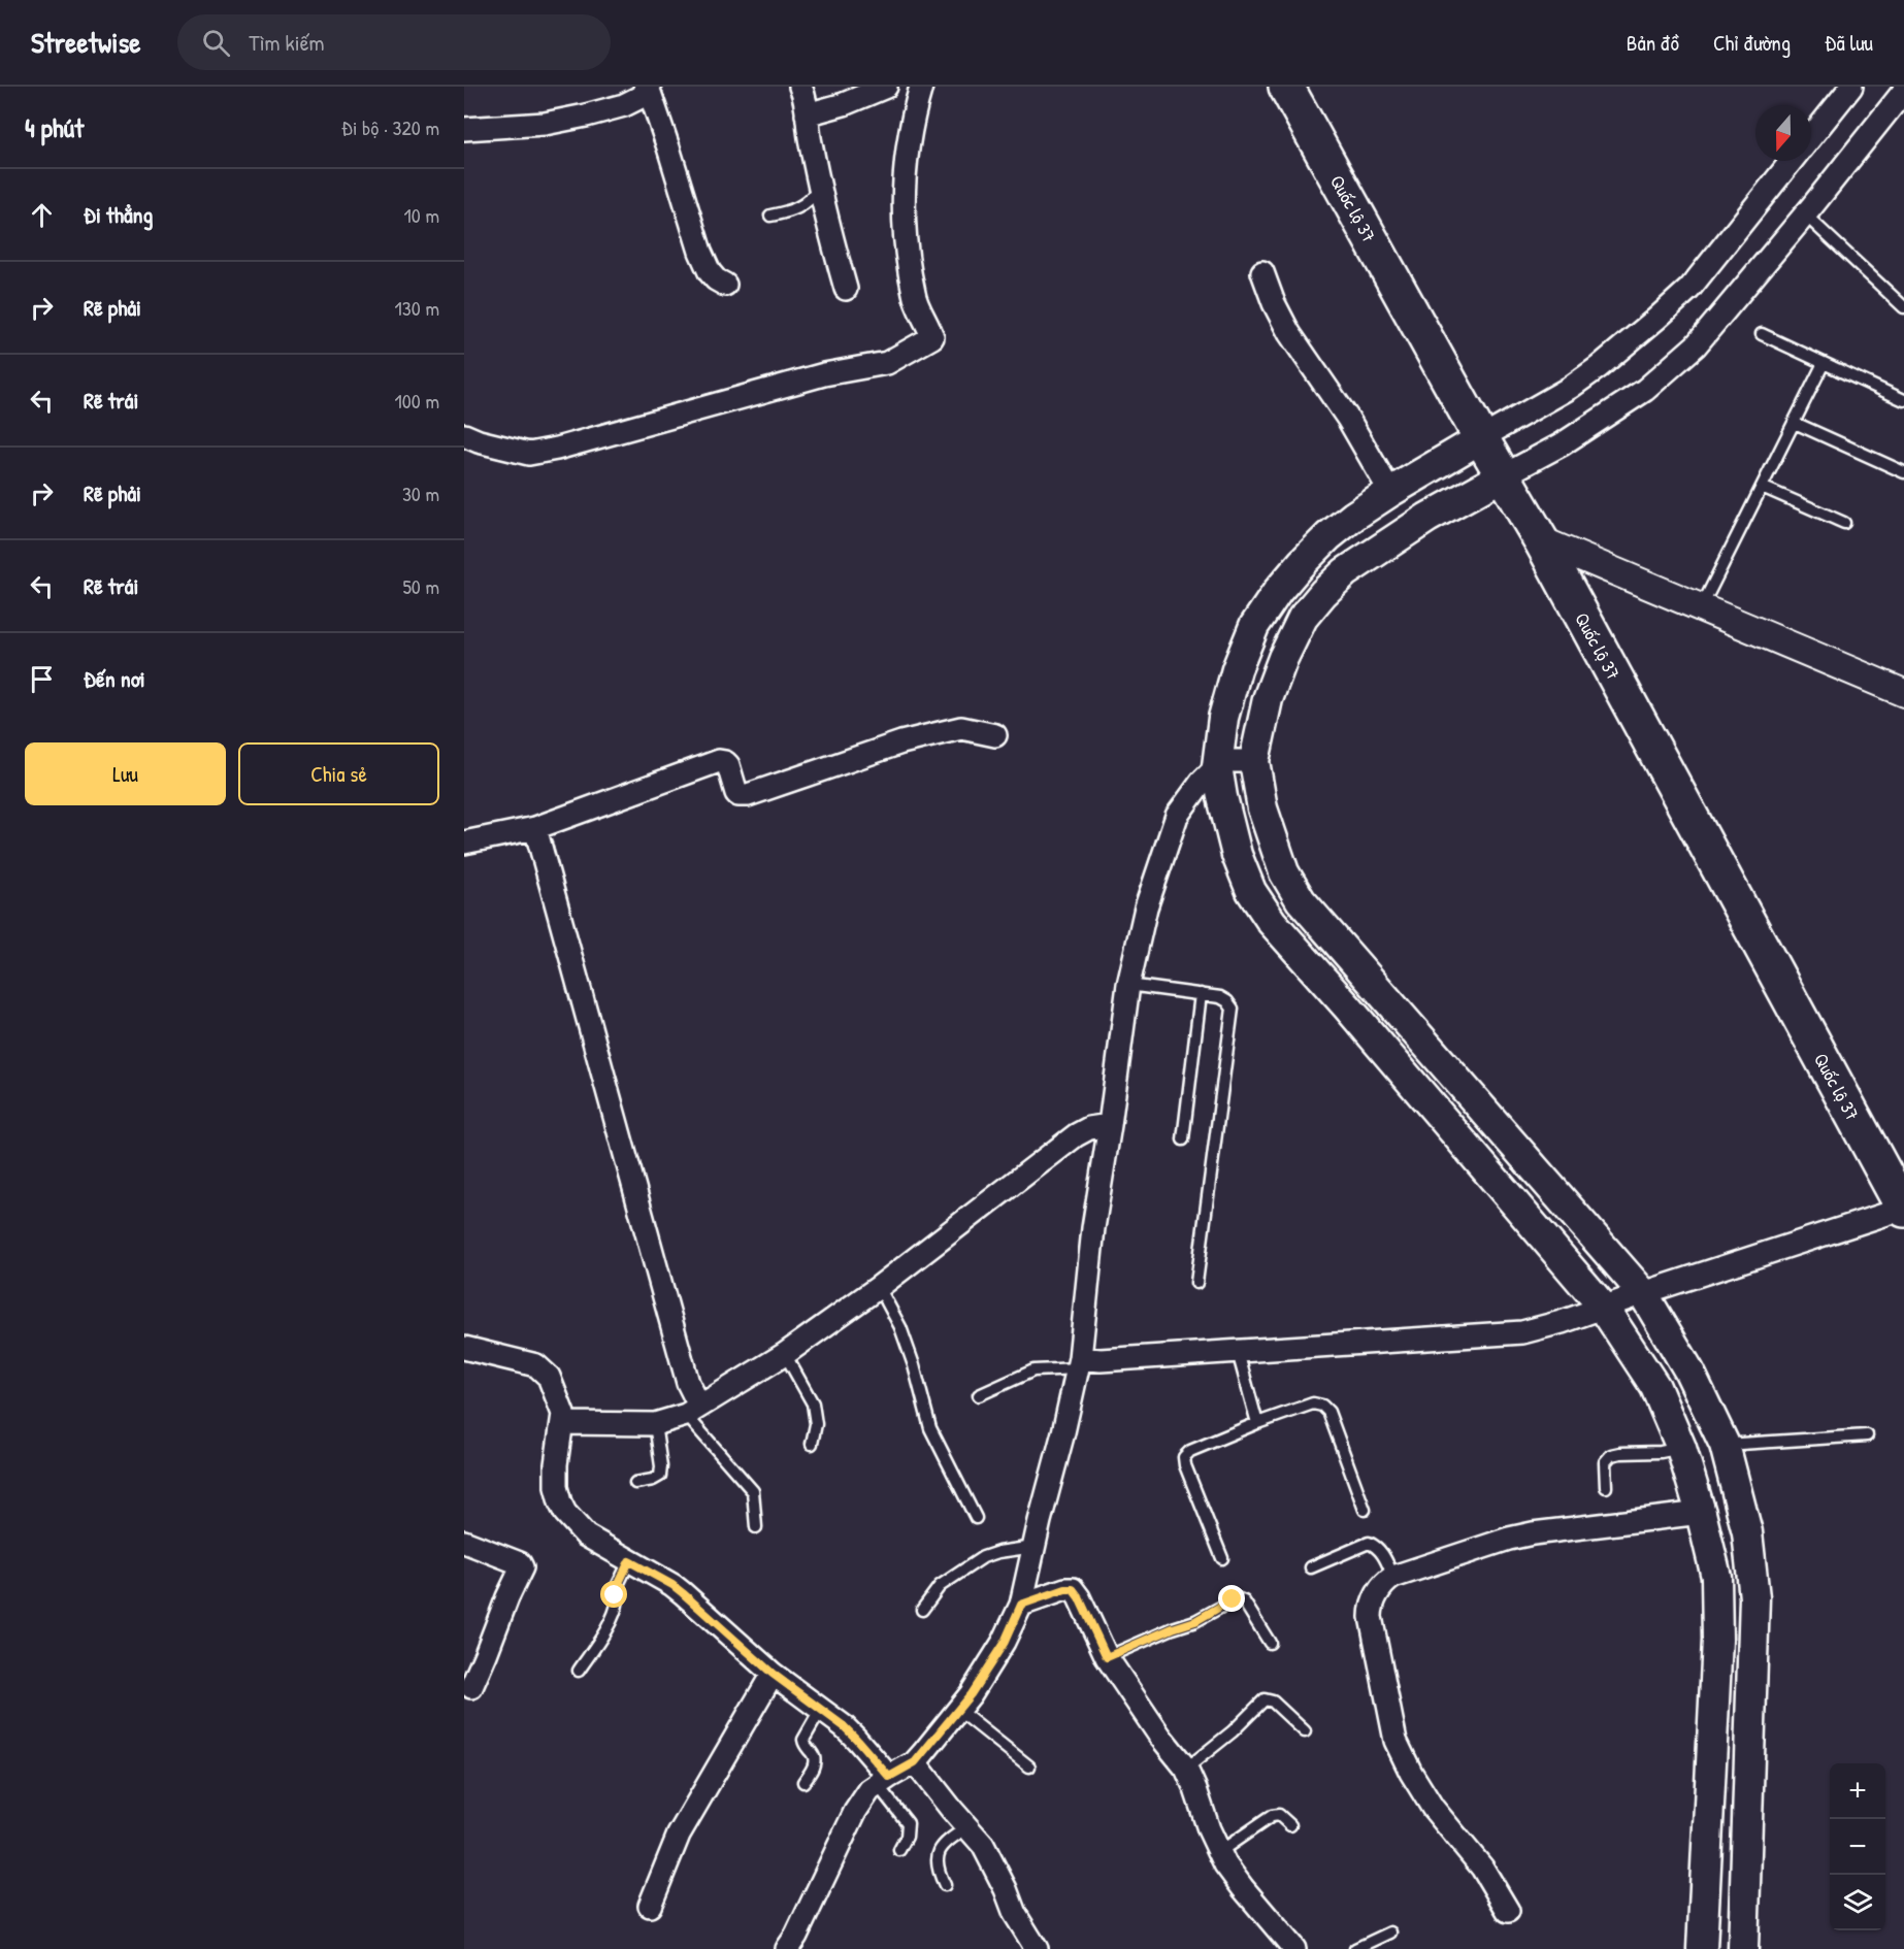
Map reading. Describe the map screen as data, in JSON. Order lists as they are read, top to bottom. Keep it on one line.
{"streets":{"highway":["Quốc lộ 37"]},"north":"bottom","page":{"header":"Streetwise","search":"Tìm kiếm","nav":["Bản đồ","Chỉ đường","Đã lưu"],"heading":["4 phút","Đi bộ · 320 m"],"list":[["Đi thẳng","10 m"],["Rẽ phải","130 m"],["Rẽ trái","100 m"],["Rẽ phải","30 m"],["Rẽ trái","50 m"],"Đến nơi"],"buttons":["Lưu","Chia sẻ"],"map_buttons":["+","−"]}}
